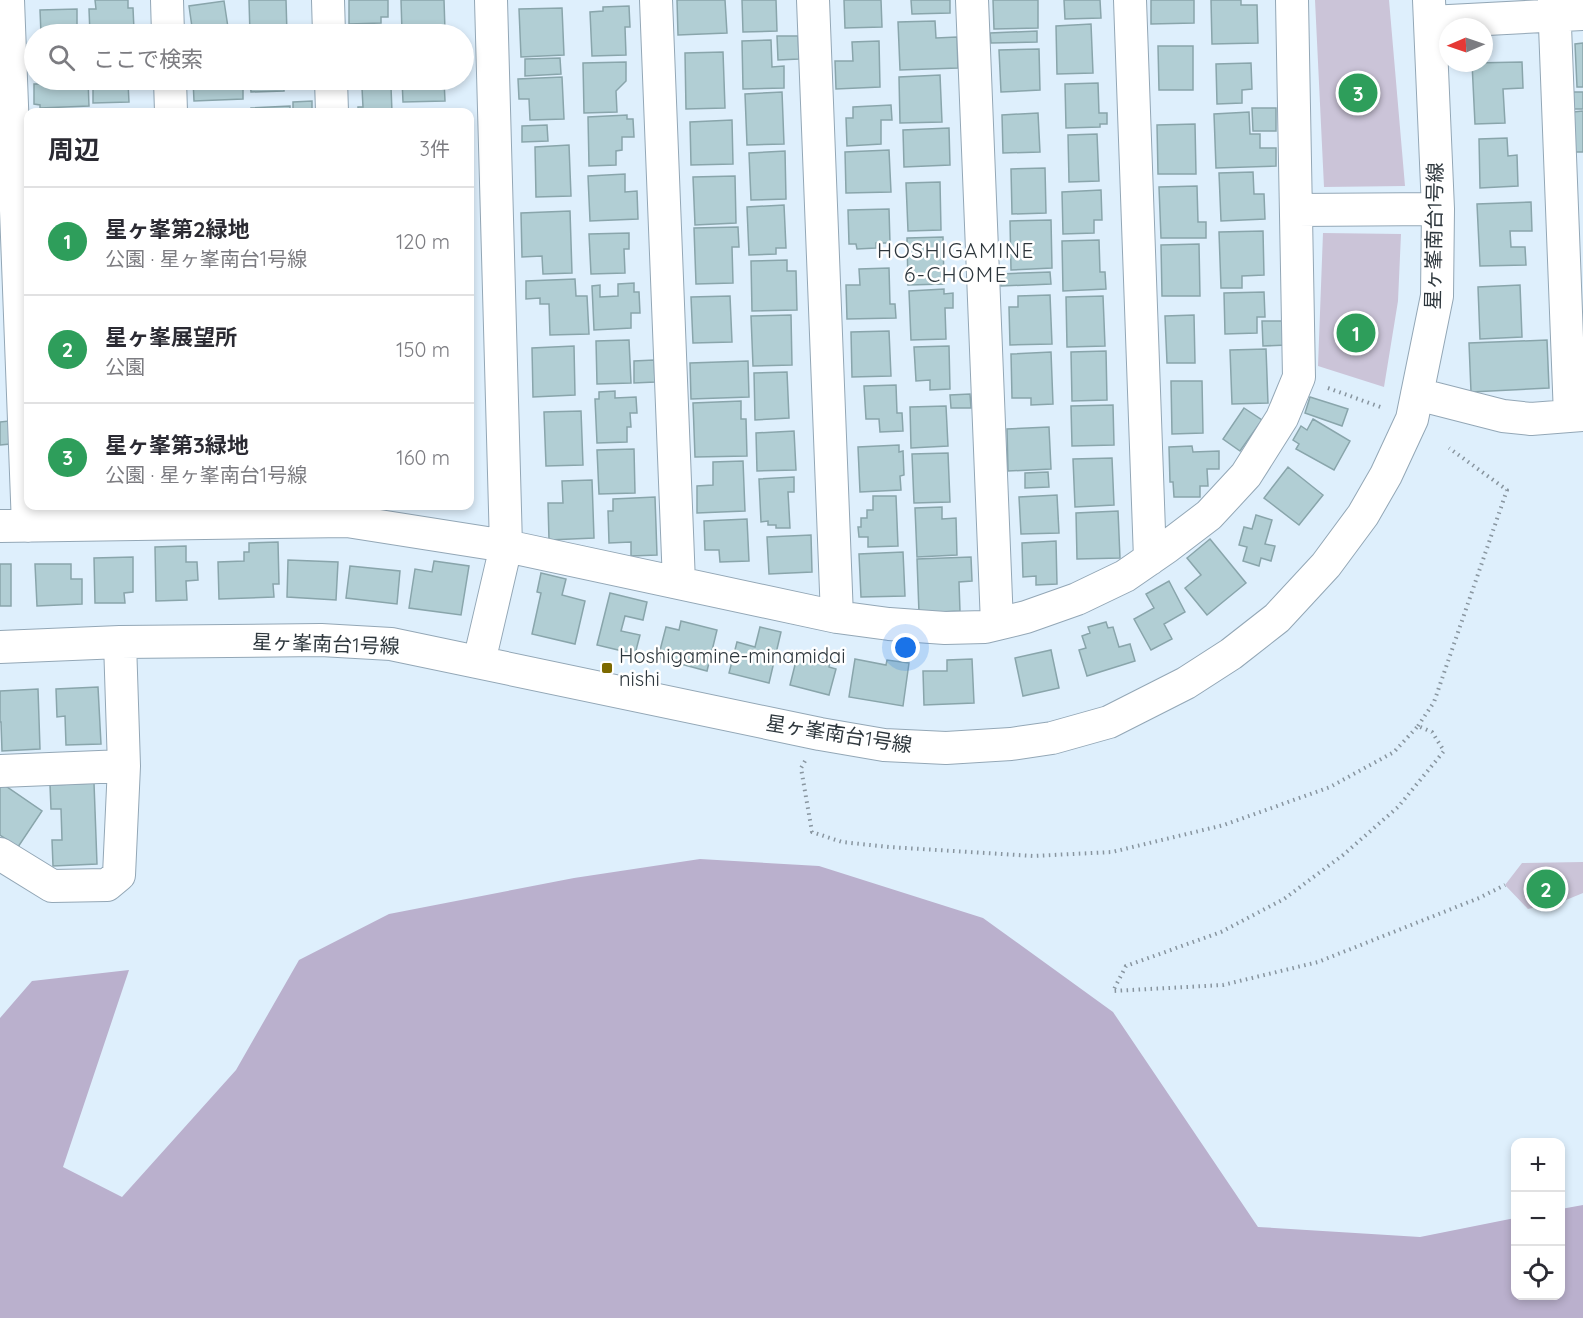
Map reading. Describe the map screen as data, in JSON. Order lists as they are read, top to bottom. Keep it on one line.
{"streets":{"street":["星ヶ峯南台1号線"]},"districts":["HOSHIGAMINE 6-CHOME"],"places":{"transit":["Hoshigamine-minamidai nishi"]},"north":"left","page":{"search":"ここで検索","pins":["3","1","2"],"heading":["周辺","3件"],"list":[{"mark":"1","name":"星ヶ峯第2緑地","note":"公園 · 星ヶ峯南台1号線","value":"120 m"},{"mark":"2","name":"星ヶ峯展望所","note":"公園","value":"150 m"},{"mark":"3","name":"星ヶ峯第3緑地","note":"公園 · 星ヶ峯南台1号線","value":"160 m"}],"map_buttons":["+","−"]}}
